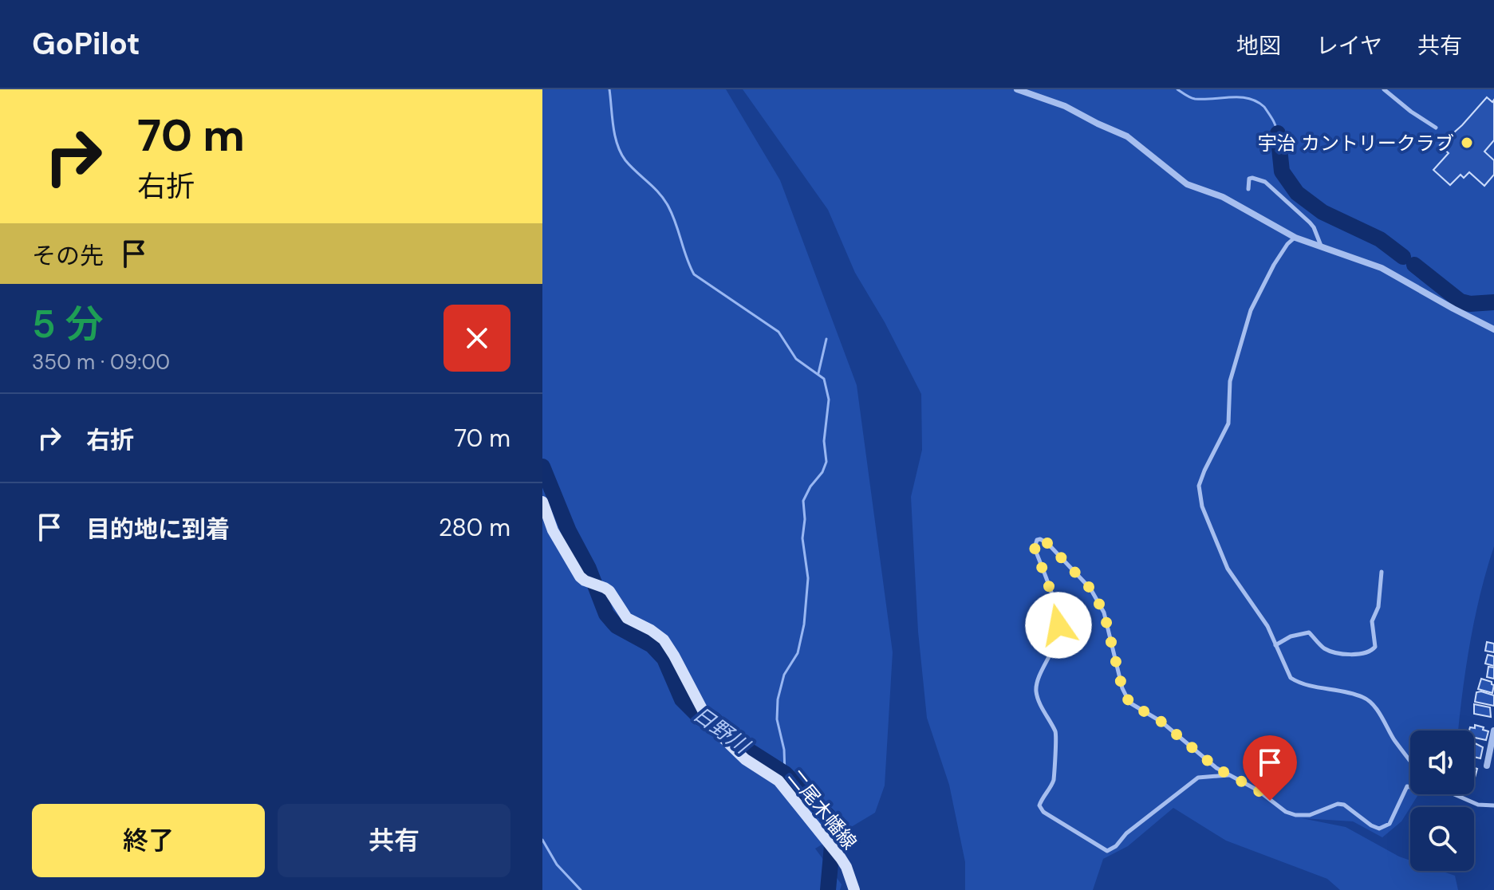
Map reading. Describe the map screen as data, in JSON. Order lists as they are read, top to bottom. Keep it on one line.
{"streets":{"main road":["二尾木幡線"]},"water":["日野川"],"places":["宇治 カントリークラブ"],"page":{"header":"GoPilot","nav":["地図","レイヤ","共有"],"turn":["70 m","右折"],"then":"その先","heading":["5 分","350 m · 09:00"],"list":[{"name":"右折","value":"70 m"},{"name":"目的地に到着","value":"280 m"}],"buttons":["終了","共有"]}}
